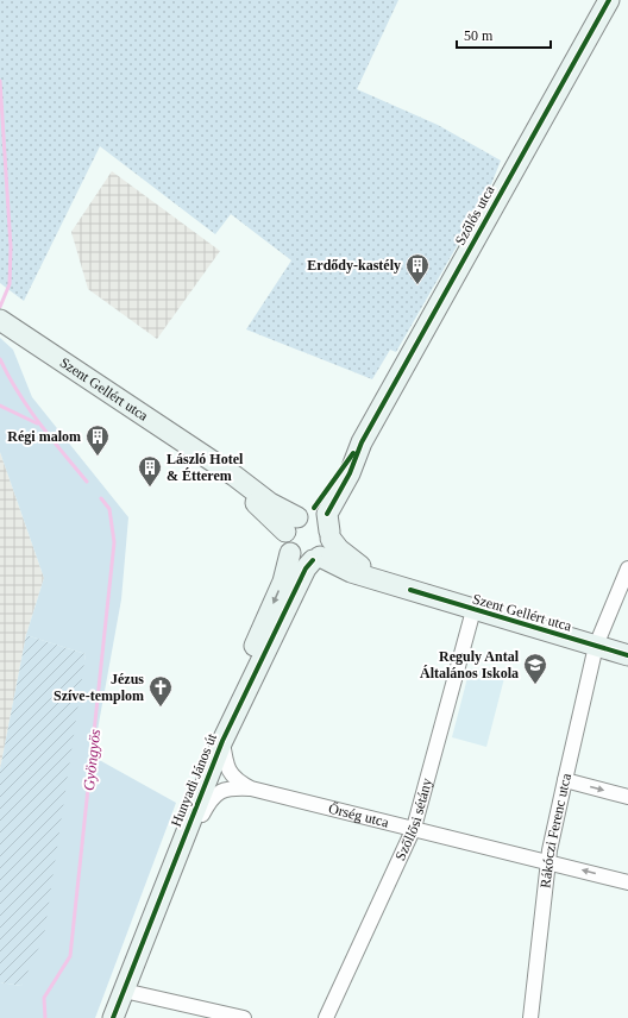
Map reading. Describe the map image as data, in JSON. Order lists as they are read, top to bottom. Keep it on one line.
{"streets":{"street":["Szőlős utca","Szent Gellért utca","Hunyadi János út","Őrség utca","Szőllősi sétány","Rákóczi Ferenc utca"]},"crossings":[["Szőlős utca","Szent Gellért utca"],["Szőlős utca","Hunyadi János út"],["Szent Gellért utca","Hunyadi János út"],["Szent Gellért utca","Szőllősi sétány"],["Szent Gellért utca","Rákóczi Ferenc utca"],["Hunyadi János út","Őrség utca"],["Őrség utca","Szőllősi sétány"],["Őrség utca","Rákóczi Ferenc utca"]],"water":["Gyöngyös"],"places":{"building":["Erdődy-kastély","Régi malom","László Hotel & Étterem"],"school or university":["Reguly Antal Általános Iskola"],"church":["Jézus Szíve-templom"]},"scale_bar":"50 m"}
